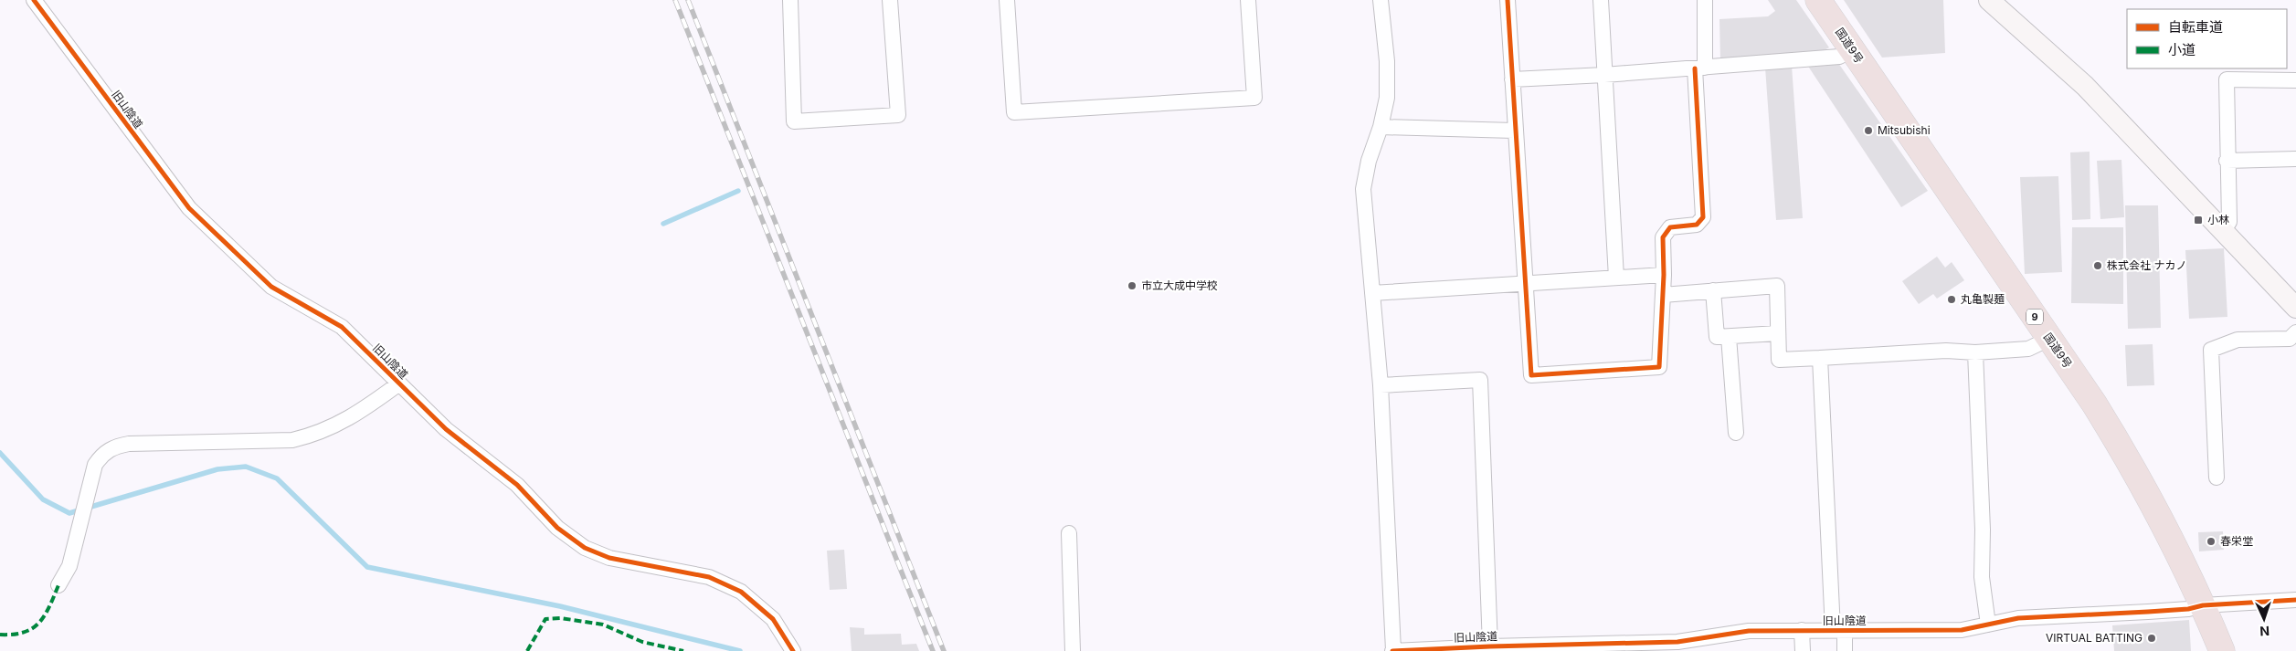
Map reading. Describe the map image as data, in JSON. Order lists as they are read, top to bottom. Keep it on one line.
{"streets":{"highway":["国道9号","9"],"street":["旧山陰道"]},"crossings":[["国道9号","旧山陰道"]],"places":{"other":["Mitsubishi","株式会社 ナカノ","市立大成中学校","丸亀製麺","春栄堂","VIRTUAL BATTING"],"transit":["小林"]},"legend":["自転車道","小道"],"north":"bottom"}
